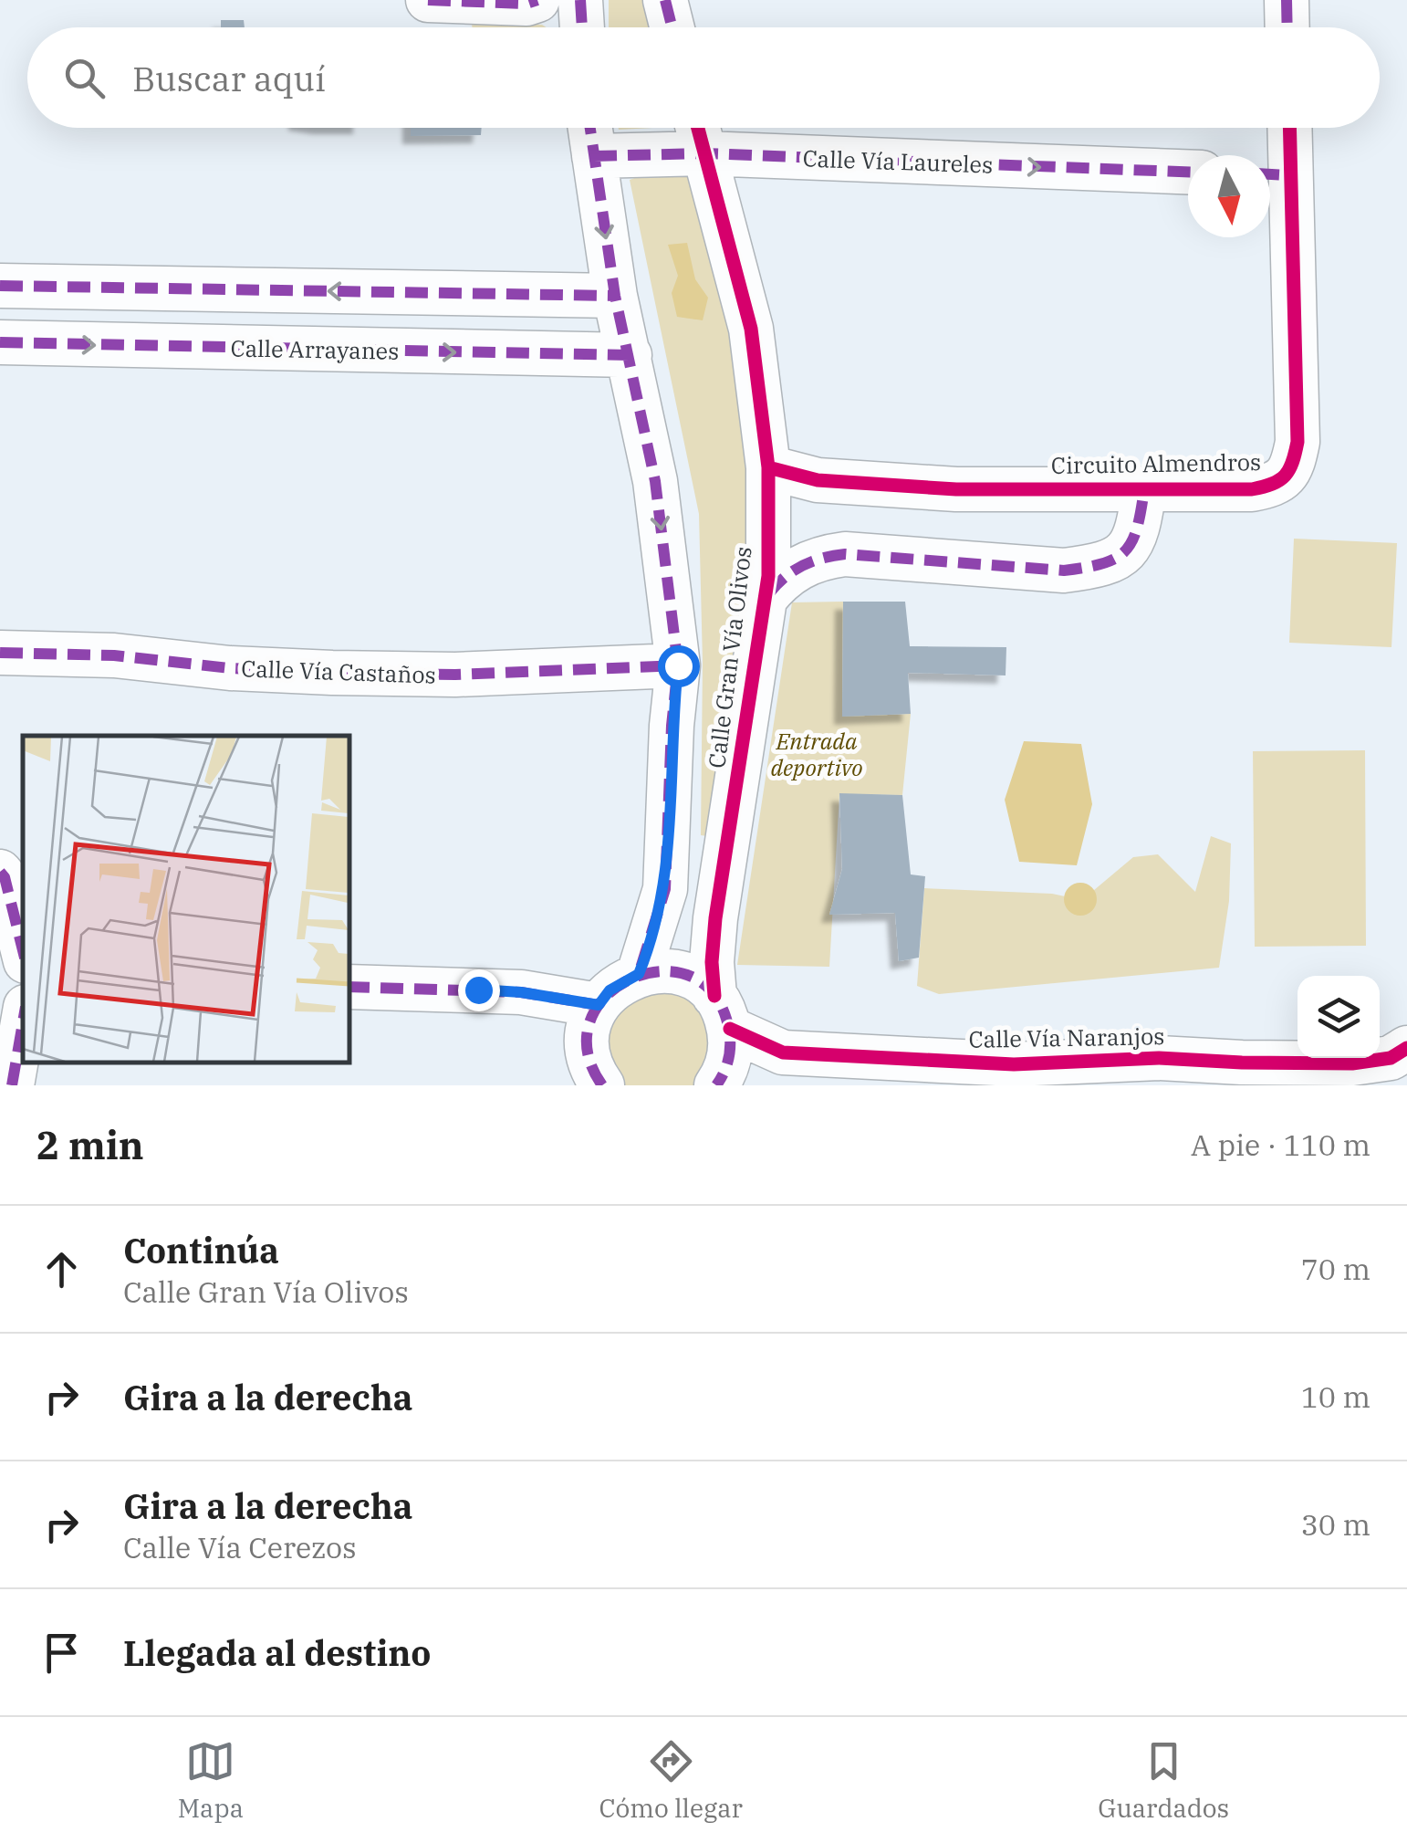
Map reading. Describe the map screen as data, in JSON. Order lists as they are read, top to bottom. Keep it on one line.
{"streets":{"street":["Calle Vía Laureles","Calle Arrayanes","Circuito Almendros","Calle Gran Vía Olivos","Calle Vía Castaños","Calle Vía Naranjos"]},"crossings":[["Calle Vía Laureles","Calle Gran Vía Olivos"],["Calle Arrayanes","Calle Gran Vía Olivos"],["Circuito Almendros","Calle Gran Vía Olivos"],["Calle Gran Vía Olivos","Calle Vía Castaños"],["Calle Gran Vía Olivos","Calle Vía Naranjos"]],"one_way":["Calle Vía Laureles"],"parks":["Entrada deportivo"],"north":"bottom","page":{"search":"Buscar aquí","heading":["2 min","A pie · 110 m"],"list":[["Continúa","Calle Gran Vía Olivos","70 m"],["Gira a la derecha","10 m"],["Gira a la derecha","Calle Vía Cerezos","30 m"],"Llegada al destino"],"nav":["Mapa","Cómo llegar","Guardados"]}}
